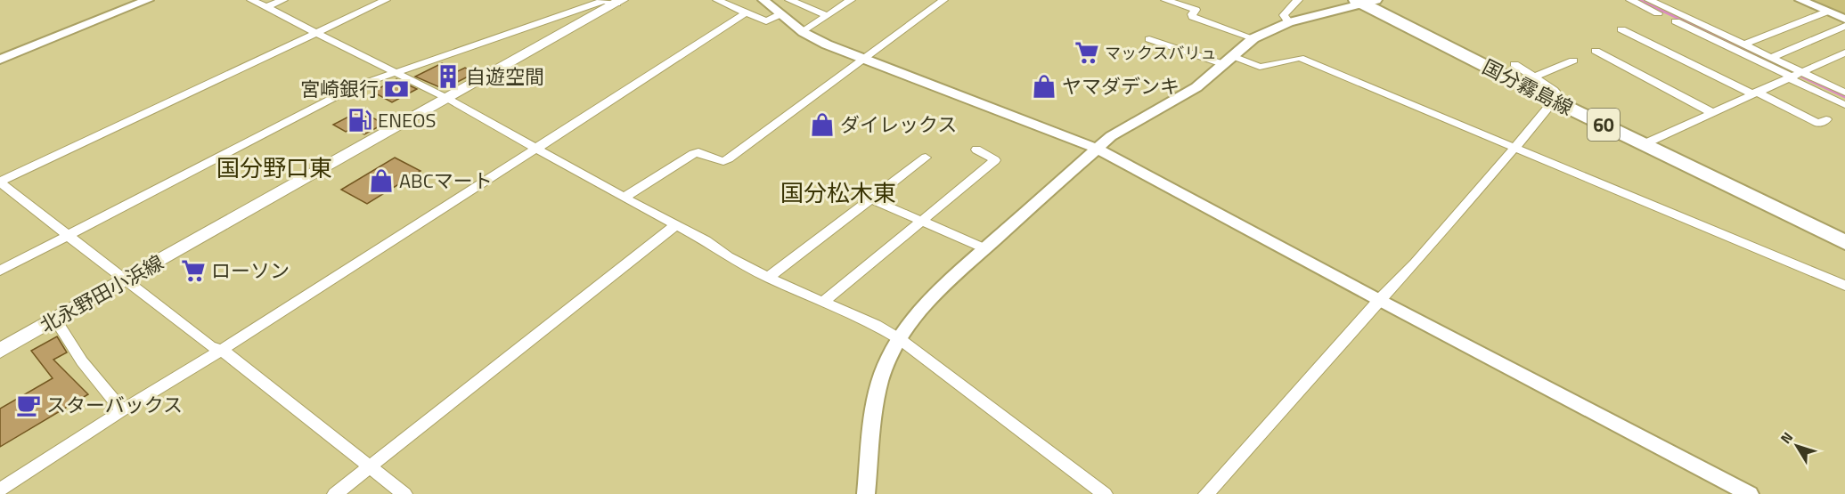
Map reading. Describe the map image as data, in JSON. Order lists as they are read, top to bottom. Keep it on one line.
{"streets":{"main road":["国分霧島線","60","北永野田小浜線"]},"districts":["国分野口東","国分松木東"],"places":{"supermarket":["マックスバリュ","ローソン"],"building":["自遊空間"],"shop":["ヤマダデンキ","ダイレックス","ABCマート"],"bank":["宮崎銀行"],"fuel station":["ENEOS"],"cafe":["スターバックス"]},"north":"top left"}
